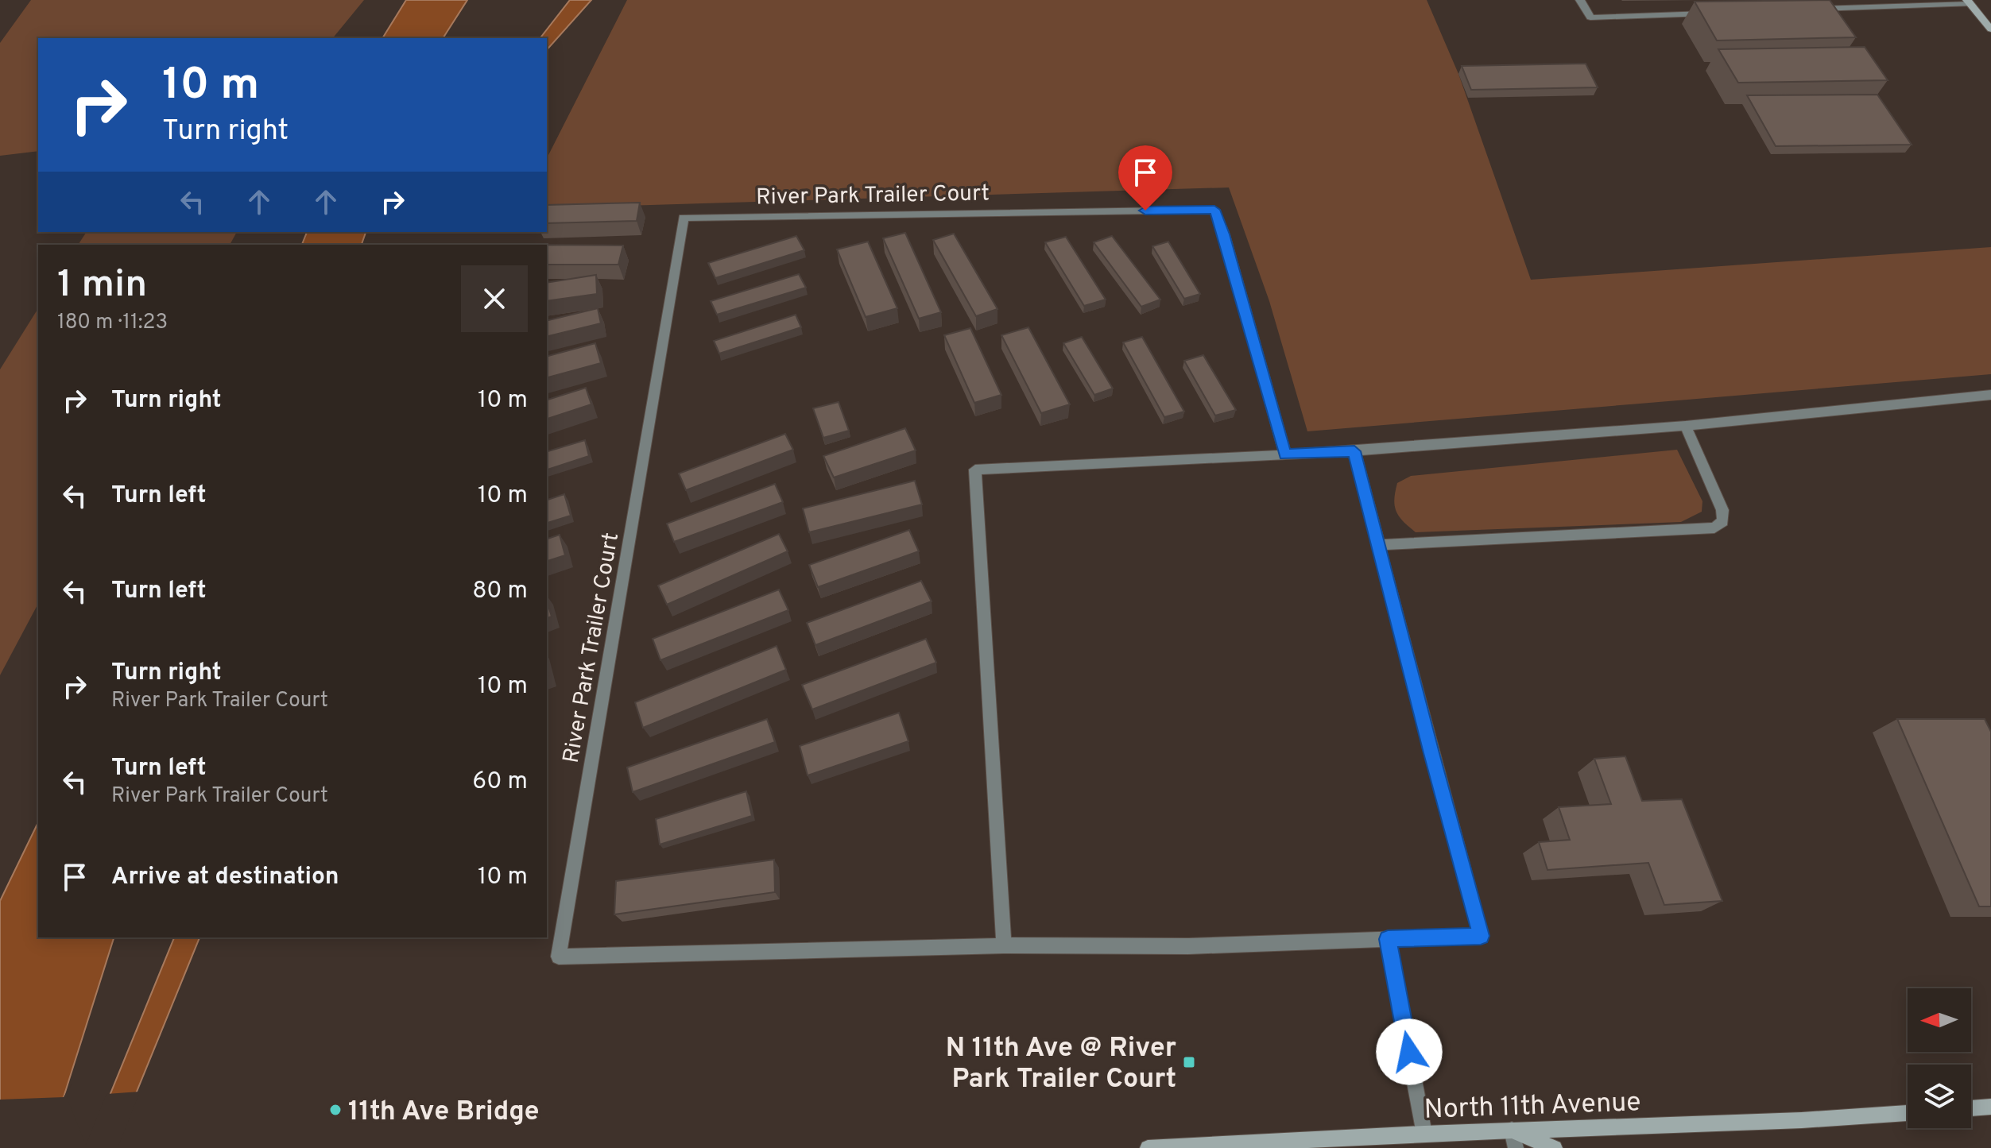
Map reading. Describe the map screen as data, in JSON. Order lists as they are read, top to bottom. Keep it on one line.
{"streets":{"main road":["North 11th Avenue"],"street":["River Park Trailer Court"]},"places":{"transit":["N 11th Ave @ River Park Trailer Court"],"other":["11th Ave Bridge"]},"north":"left","page":{"turn":["10 m","Turn right"],"heading":["1 min","180 m · 11:23"],"list":[{"name":"Turn right","value":"10 m"},{"name":"Turn left","value":"10 m"},{"name":"Turn left","value":"80 m"},{"name":"Turn right","note":"River Park Trailer Court","value":"10 m"},{"name":"Turn left","note":"River Park Trailer Court","value":"60 m"},{"name":"Arrive at destination","value":"10 m"}]}}
